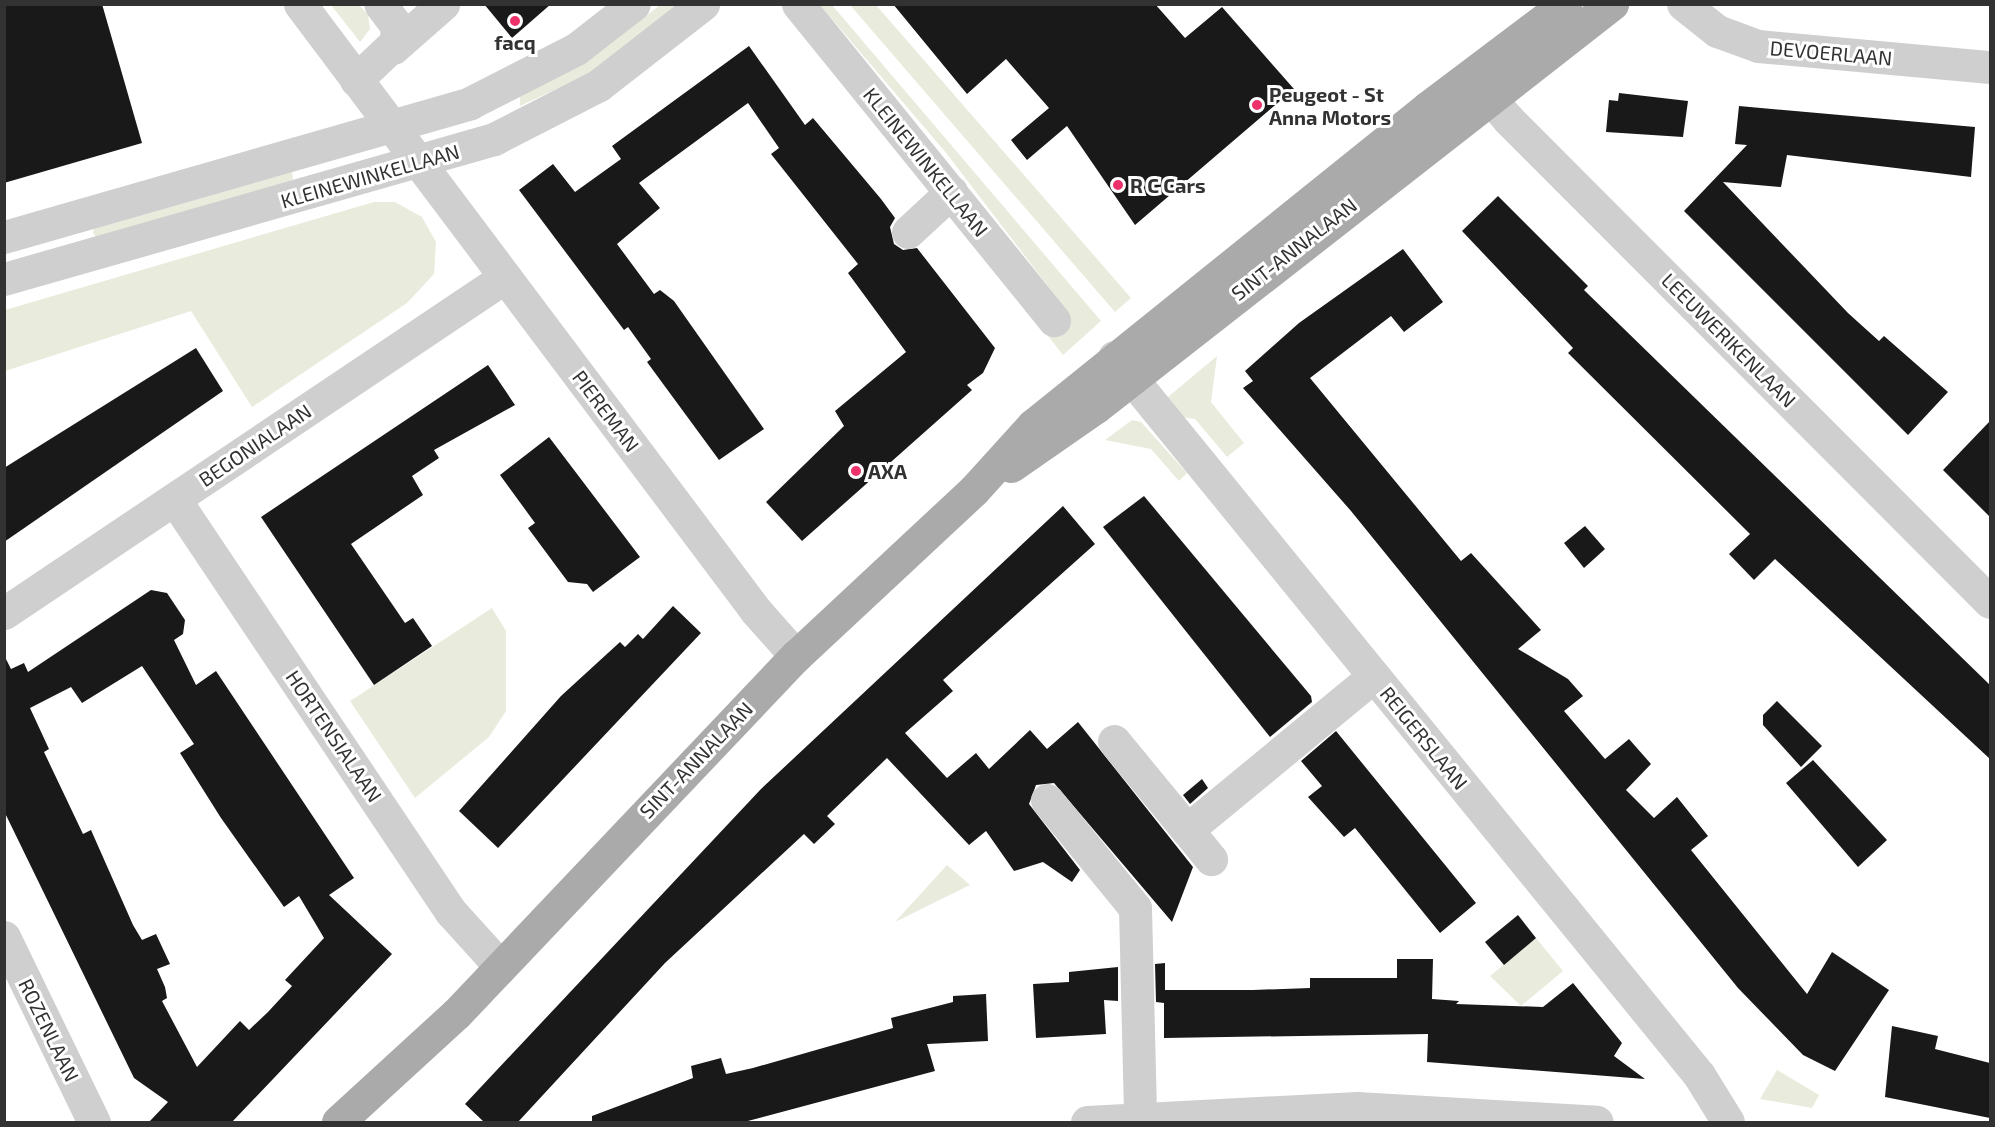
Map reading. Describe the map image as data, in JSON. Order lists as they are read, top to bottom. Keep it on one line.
{"streets":{"main road":["SINT-ANNALAAN"],"street":["DEVOERLAAN","KLEINEWINKELLAAN","LEEUWERIKENLAAN","PIEREMAN","BEGONIALAAN","HORTENSIALAAN","REIGERSLAAN","ROZENLAAN"]},"crossings":[["KLEINEWINKELLAAN","PIEREMAN"],["SINT-ANNALAAN","LEEUWERIKENLAAN"],["SINT-ANNALAAN","PIEREMAN"],["SINT-ANNALAAN","HORTENSIALAAN"],["SINT-ANNALAAN","REIGERSLAAN"],["PIEREMAN","BEGONIALAAN"],["BEGONIALAAN","HORTENSIALAAN"]],"places":["facq","Peugeot - St Anna Motors","R C Cars","AXA"]}
